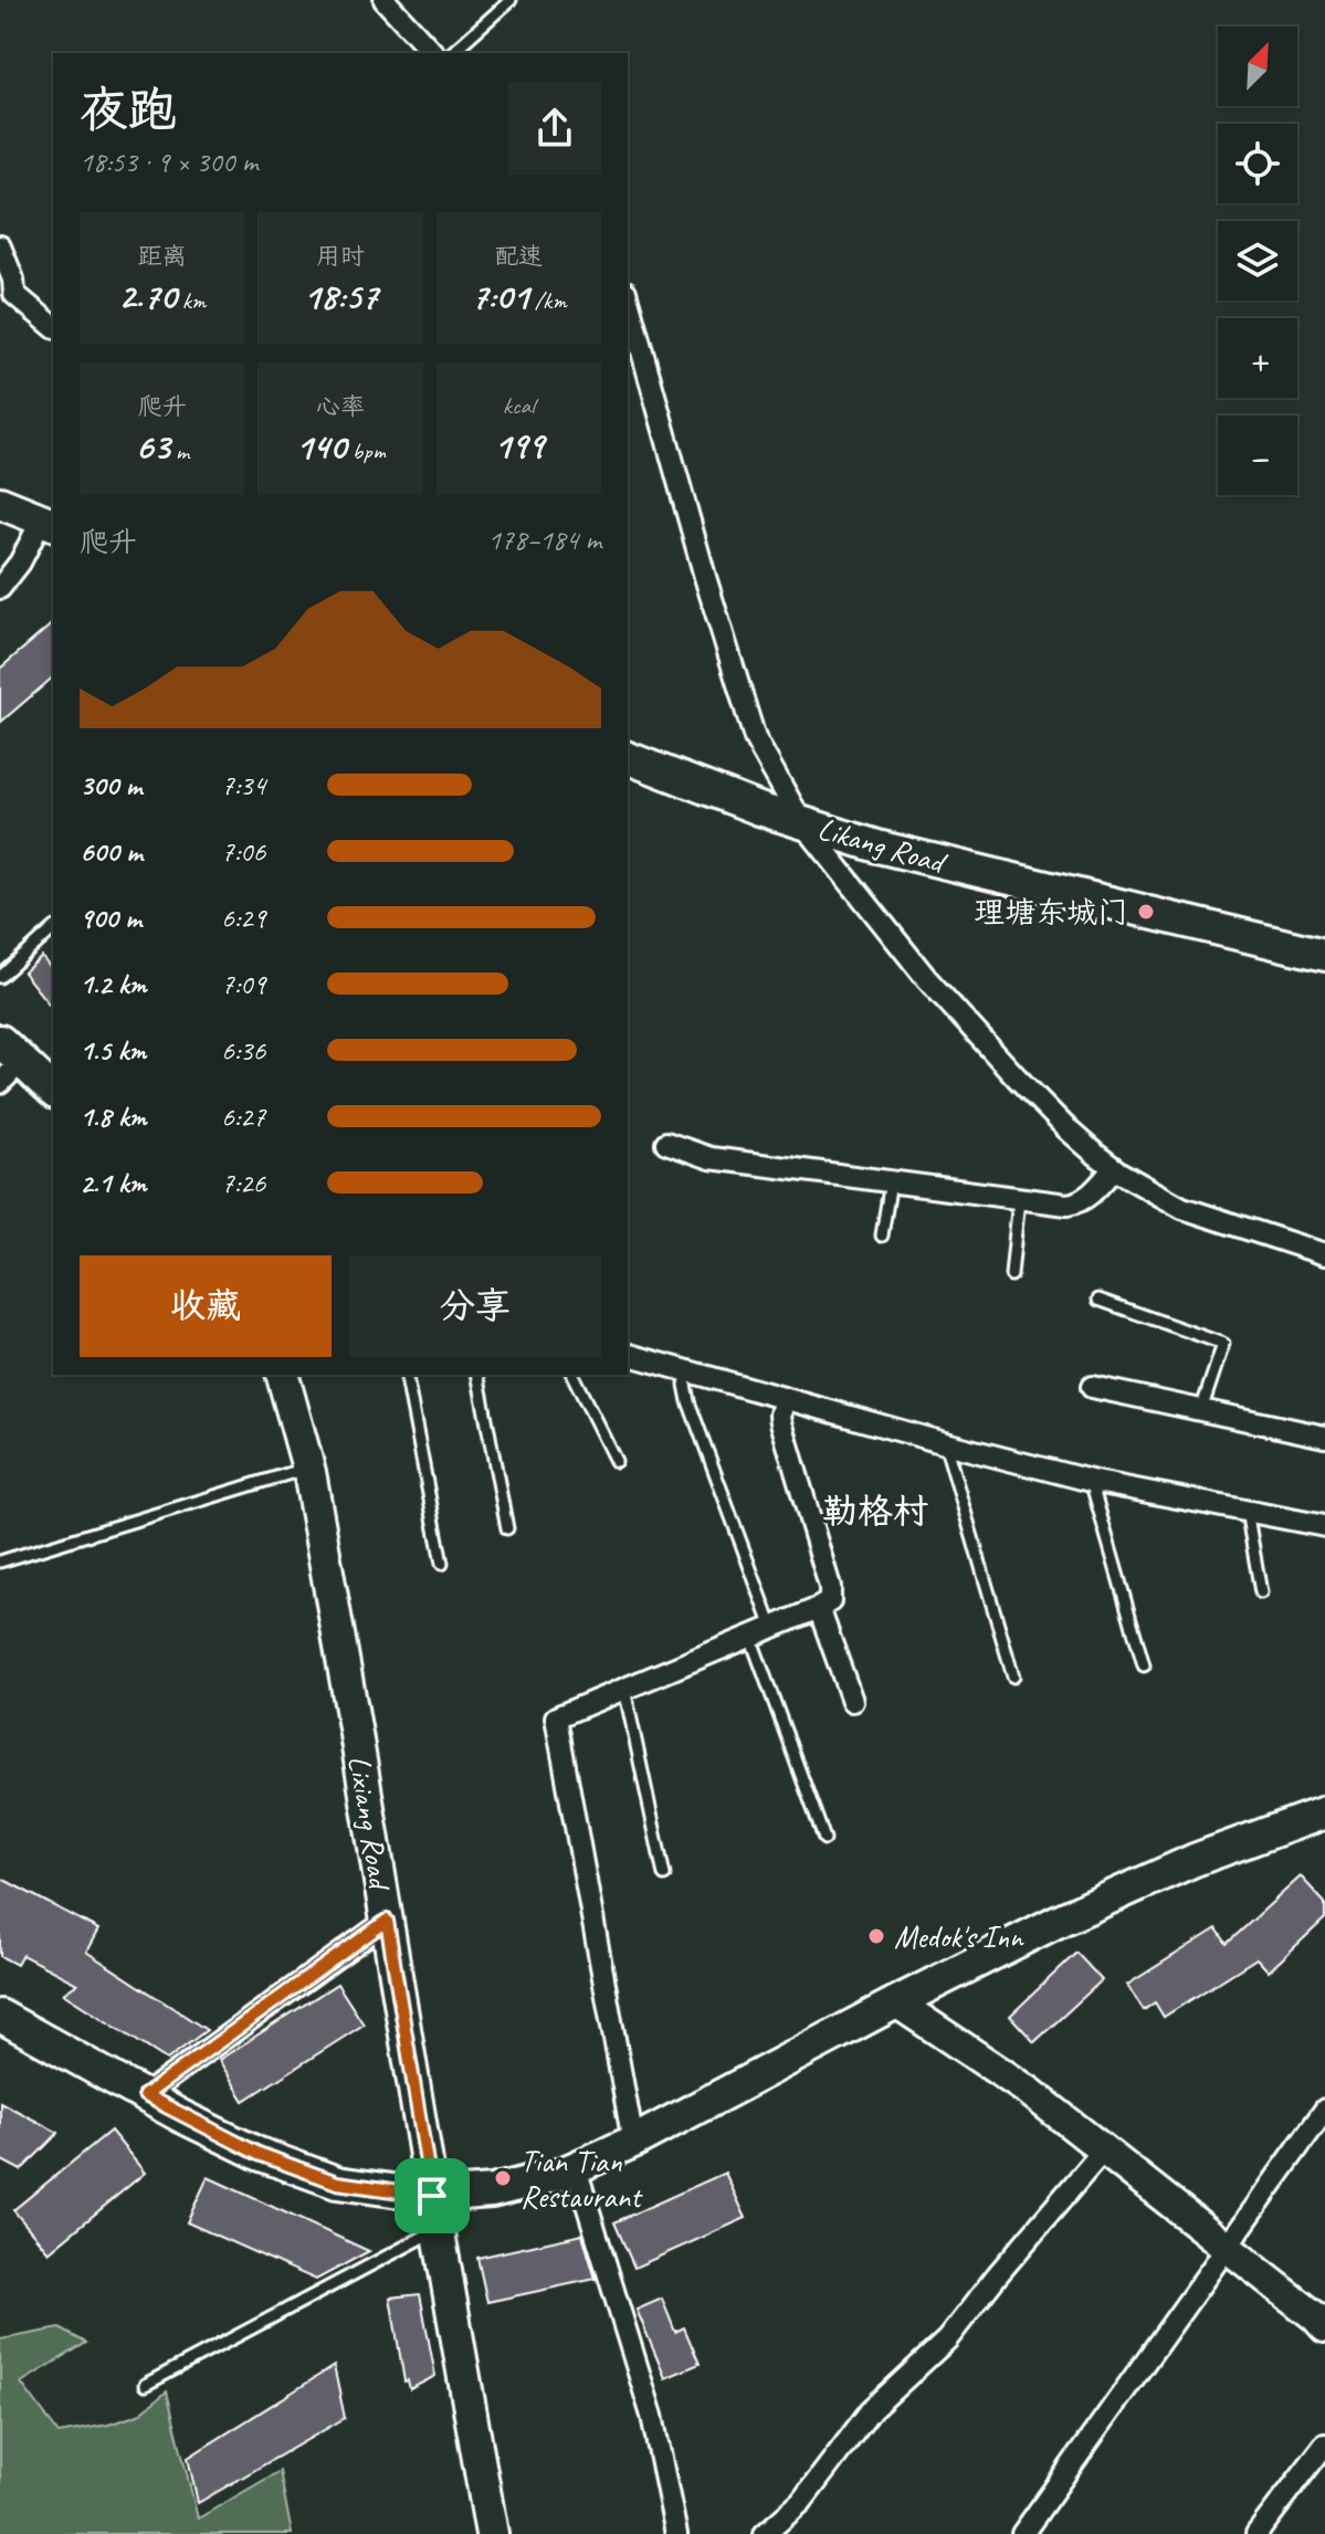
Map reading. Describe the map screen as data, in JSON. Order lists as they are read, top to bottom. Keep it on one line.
{"streets":{"main road":["Likang Road","Lixiang Road"]},"districts":["勒格村"],"places":["理塘东城门","Medok's Inn","Tian Tian Restaurant"],"north":"top right","page":{"map_buttons":["+","−"],"heading":["夜跑","18:53 · 9 × 300 m"],"stats":[["距离","2.70 km"],["用时","18:57"],["配速","7:01 /km"],["爬升","63 m"],["心率","140 bpm"],["kcal","199"]],"chart":["爬升","178–184 m"],"list":[{"name":"300 m","note":"7:34"},{"name":"600 m","note":"7:06"},{"name":"900 m","note":"6:29"},{"name":"1.2 km","note":"7:09"},{"name":"1.5 km","note":"6:36"},{"name":"1.8 km","note":"6:27"},{"name":"2.1 km","note":"7:26"}],"buttons":["收藏","分享"]}}
